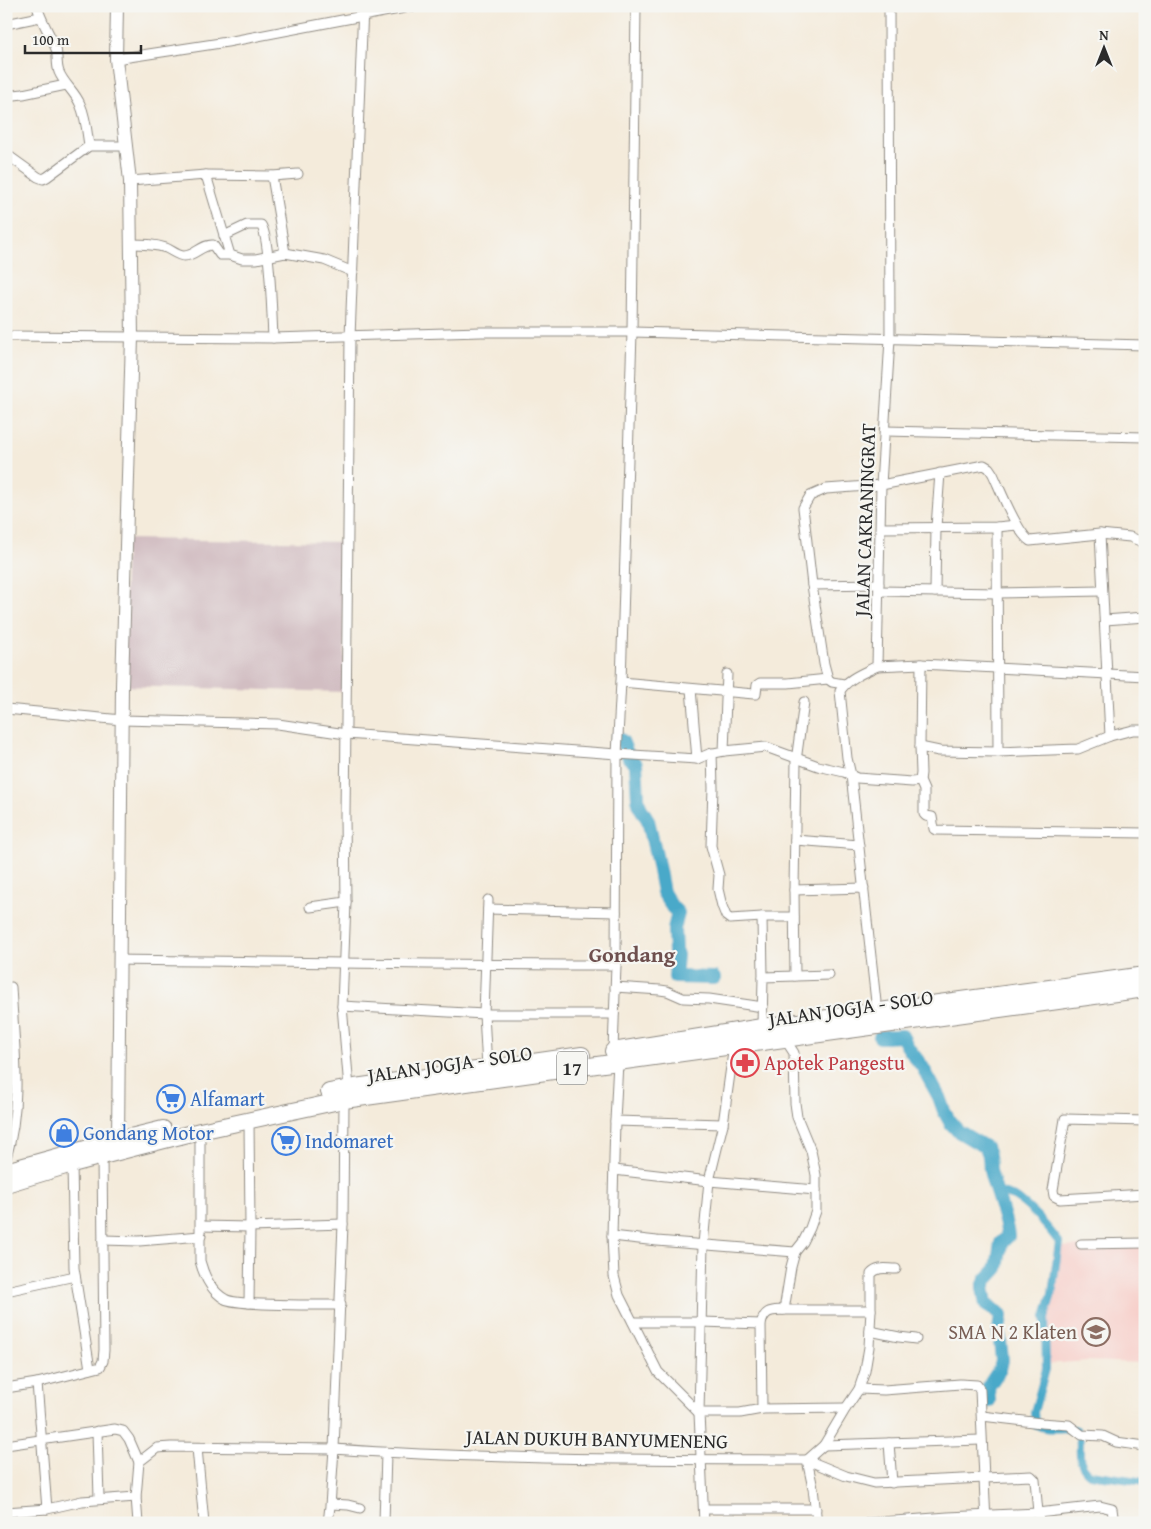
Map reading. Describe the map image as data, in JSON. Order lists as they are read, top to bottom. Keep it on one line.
{"streets":{"highway":["JALAN JOGJA - SOLO","17"],"street":["JALAN CAKRANINGRAT","JALAN DUKUH BANYUMENENG"]},"districts":["Gondang"],"places":{"pharmacy":["Apotek Pangestu"],"supermarket":["Alfamart","Indomaret"],"shop":["Gondang Motor"],"school or university":["SMA N 2 Klaten"]},"scale_bar":"100 m","north":"top"}
